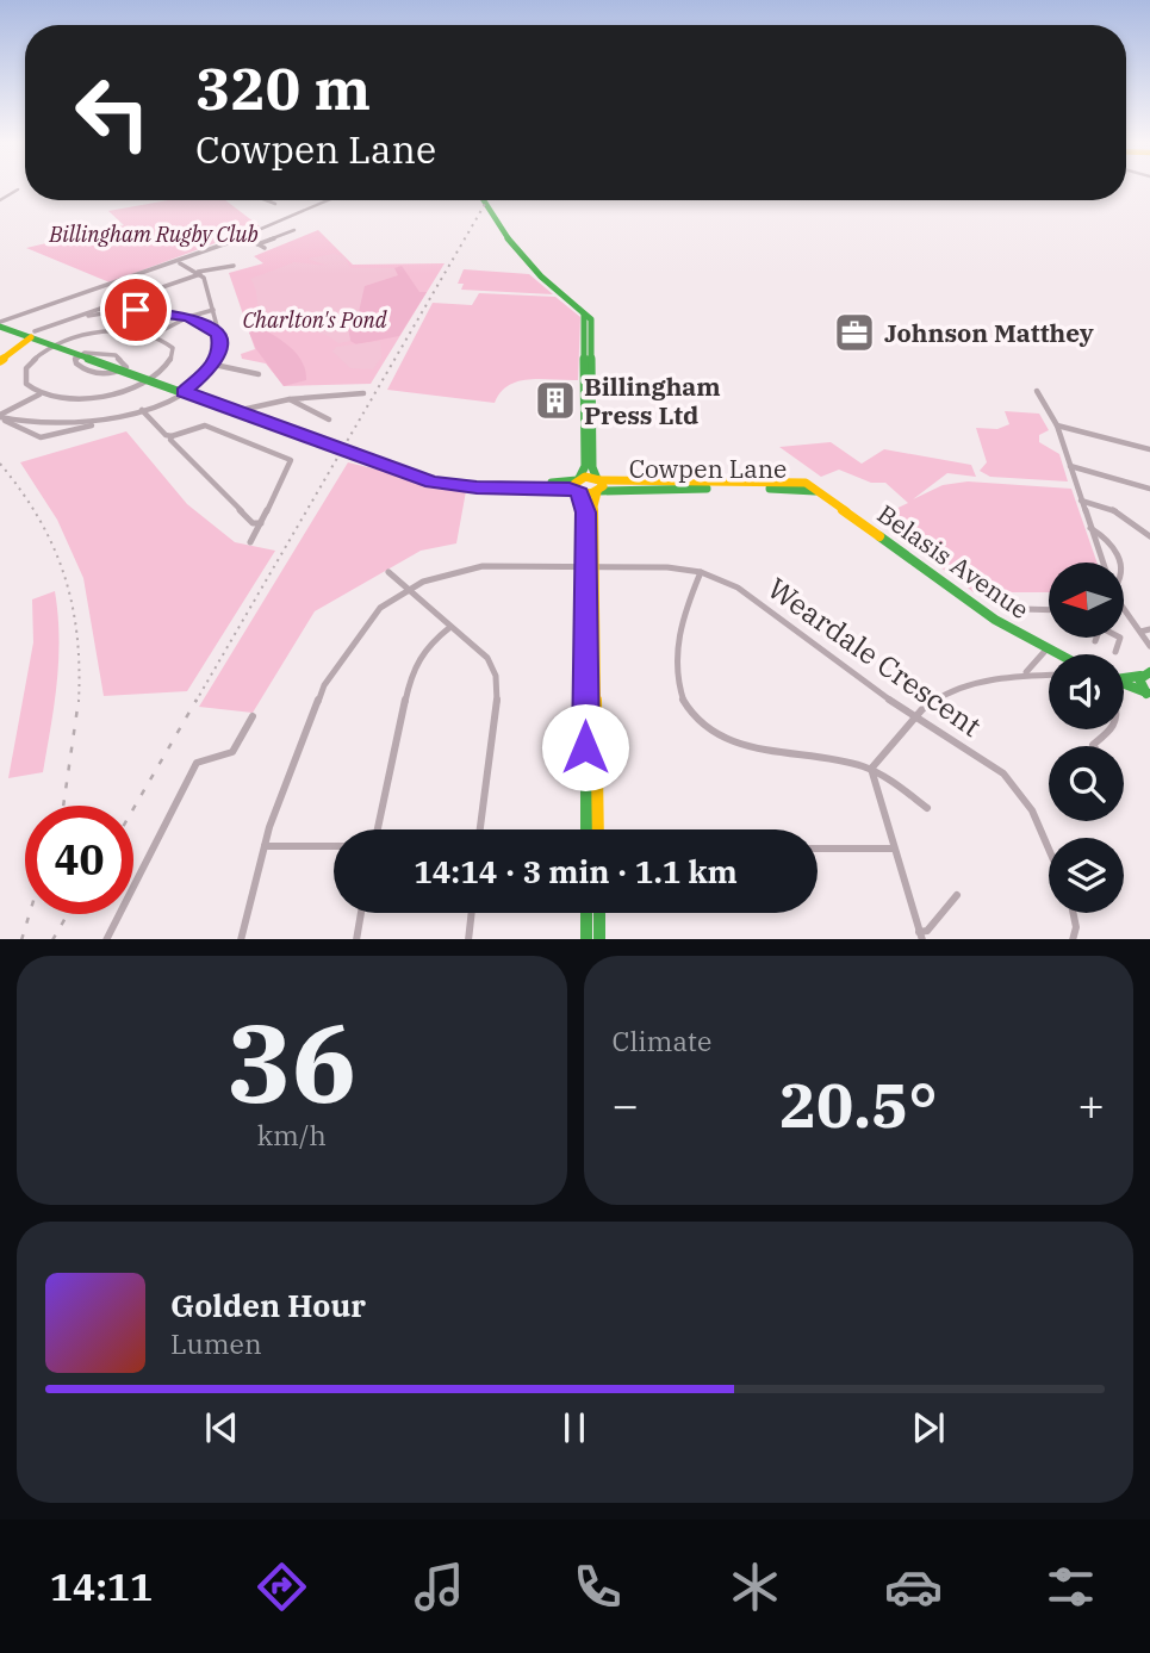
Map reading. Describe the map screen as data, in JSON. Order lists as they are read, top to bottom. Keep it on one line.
{"streets":{"main road":["Cowpen Lane","Belasis Avenue"],"street":["Weardale Crescent"]},"crossings":[["Cowpen Lane","Belasis Avenue"]],"parks":["Billingham Rugby Club","Charlton's Pond"],"places":{"office":["Johnson Matthey"],"building":["Billingham Press Ltd"]},"north":"left","page":{"turn":["320 m","Cowpen Lane"],"limit":"40","trip":"14:14 · 3 min · 1.1 km","tile":[["36","km/h"],"Climate"],"heat":["−","20.5°","+"],"song":["Golden Hour","Lumen"],"tabs":"14:11"}}
